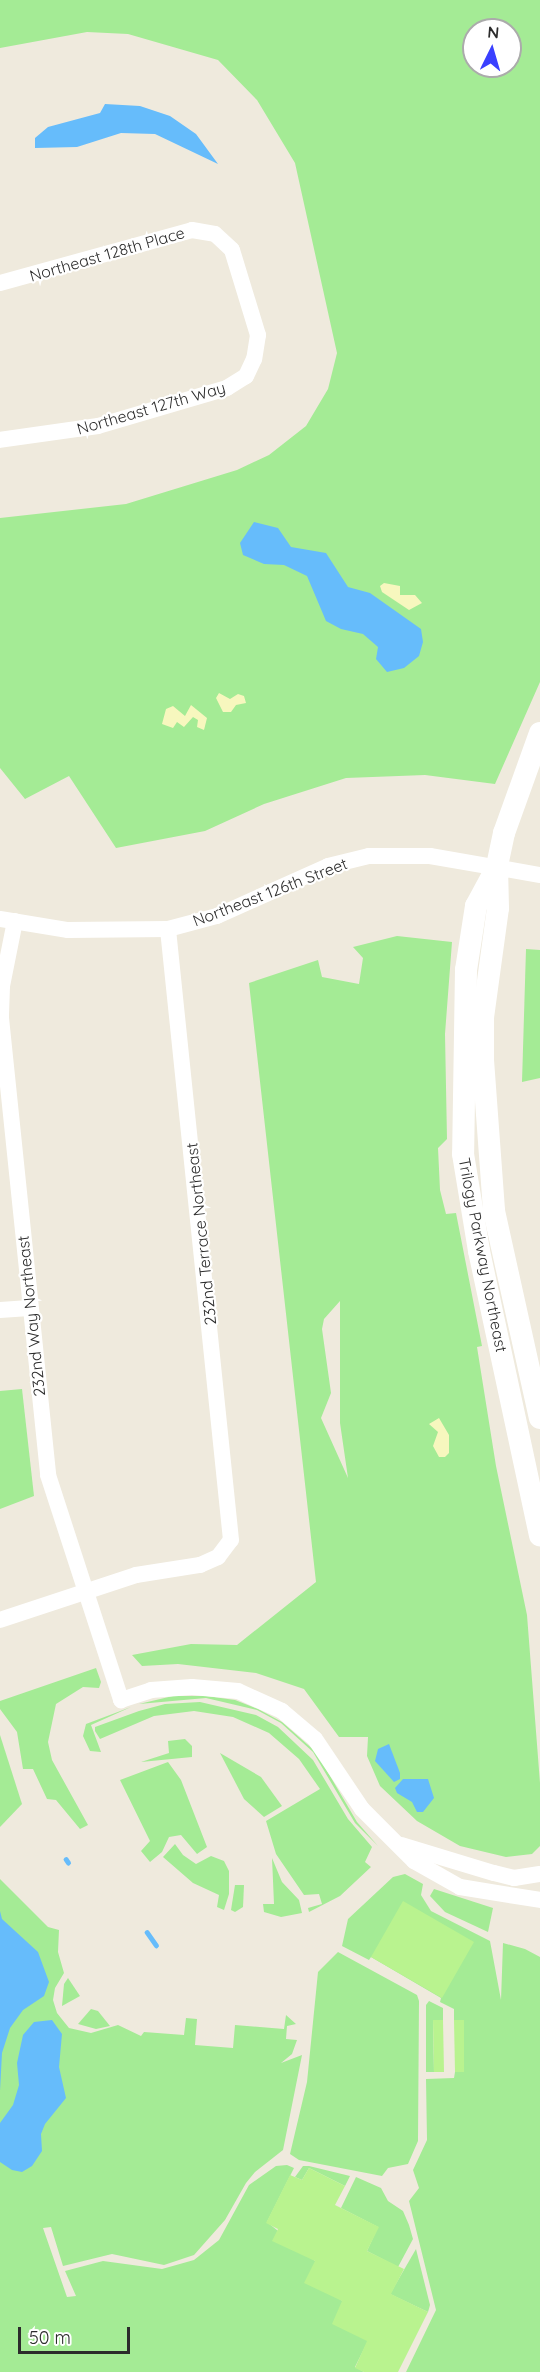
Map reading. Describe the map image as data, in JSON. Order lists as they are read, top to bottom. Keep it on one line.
{"streets":{"street":["Northeast 128th Place","Northeast 127th Way","Northeast 126th Street","232nd Terrace Northeast","Trilogy Parkway Northeast","232nd Way Northeast"]},"crossings":[["Northeast 128th Place","Northeast 127th Way"],["Northeast 126th Street","232nd Terrace Northeast"],["Northeast 126th Street","Trilogy Parkway Northeast"],["Northeast 126th Street","232nd Way Northeast"],["232nd Terrace Northeast","232nd Way Northeast"]],"scale_bar":"50 m","north":"top"}
